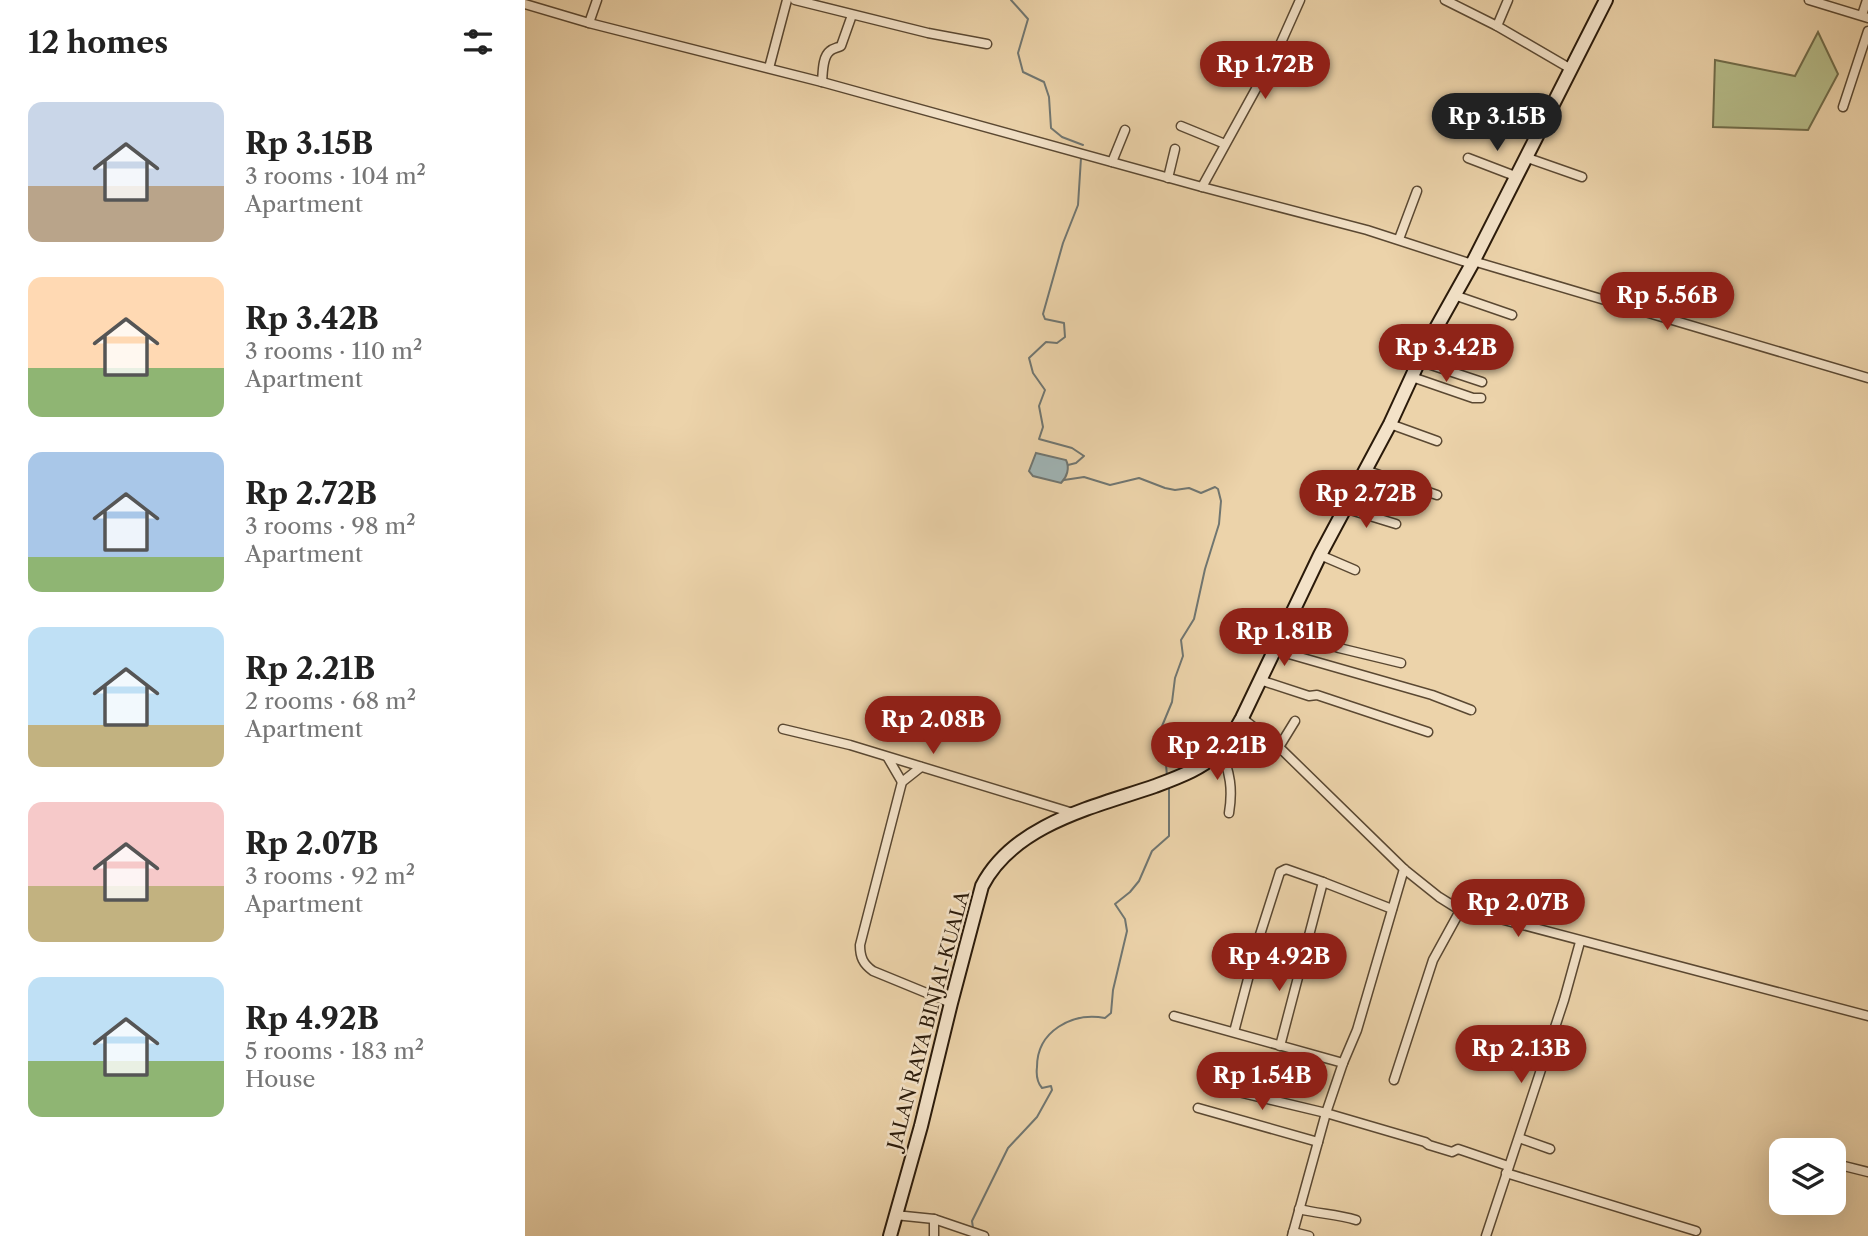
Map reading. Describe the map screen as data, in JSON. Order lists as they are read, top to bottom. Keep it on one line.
{"streets":{"main road":["JALAN RAYA BINJAI-KUALA"]},"page":{"heading":"12 homes","price":["Rp 1.72B","Rp 3.15B","Rp 5.56B","Rp 3.42B","Rp 2.72B","Rp 1.81B","Rp 2.08B","Rp 2.21B","Rp 2.07B","Rp 4.92B","Rp 2.13B","Rp 1.54B"],"list":[{"name":"Rp 3.15B","note":"3 rooms · 104 m² · Apartment"},{"name":"Rp 3.42B","note":"3 rooms · 110 m² · Apartment"},{"name":"Rp 2.72B","note":"3 rooms · 98 m² · Apartment"},{"name":"Rp 2.21B","note":"2 rooms · 68 m² · Apartment"},{"name":"Rp 2.07B","note":"3 rooms · 92 m² · Apartment"},{"name":"Rp 4.92B","note":"5 rooms · 183 m² · House"}]}}
